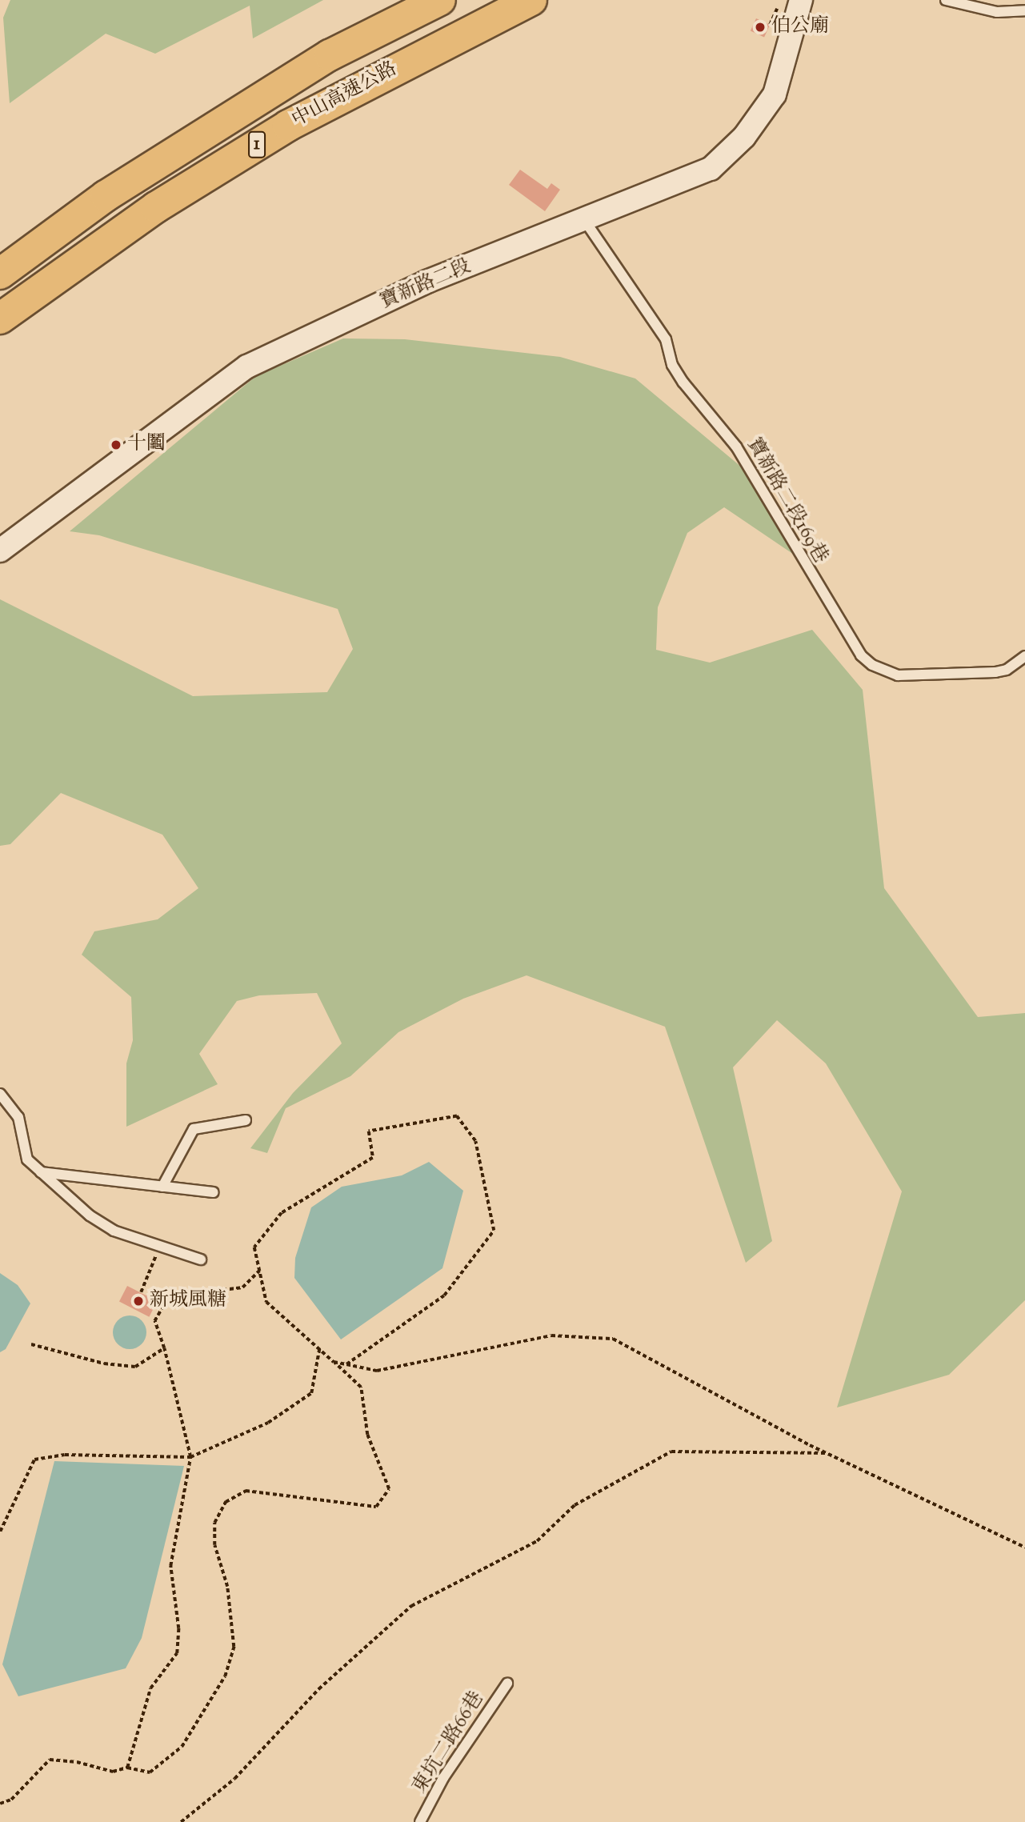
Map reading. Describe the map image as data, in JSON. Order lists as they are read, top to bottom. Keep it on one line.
{"streets":{"highway":["中山高速公路","1"],"street":["寶新路二段"],"lane":["寶新路二段169巷","東坑二路66巷"]},"crossings":[["寶新路二段","寶新路二段169巷"]],"places":["伯公廟","十鬮","新城風糖"]}
